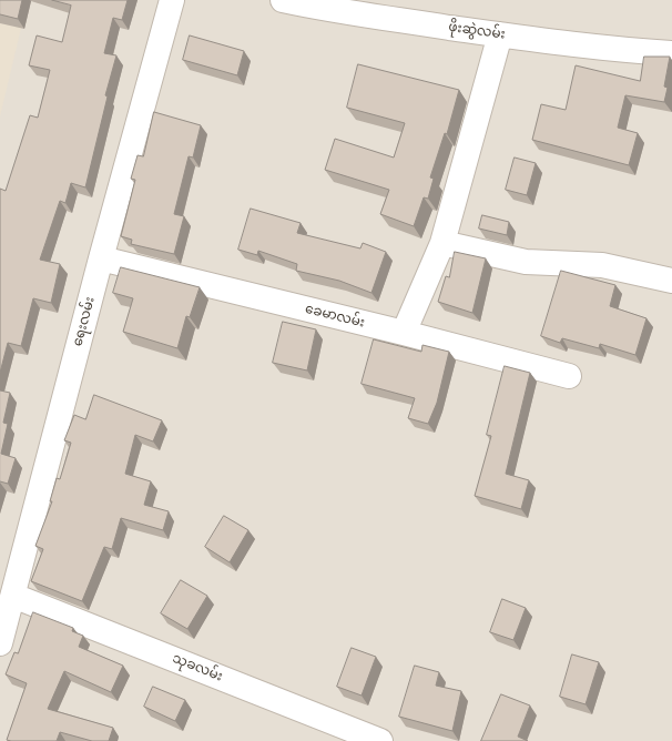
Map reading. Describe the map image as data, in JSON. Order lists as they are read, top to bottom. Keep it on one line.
{"streets":{"street":["ဖိုးဆွဲလမ်း","ခေမာလမ်း","ရေးလမ်း","သုခလမ်း"]},"crossings":[["ခေမာလမ်း","ရေးလမ်း"],["ရေးလမ်း","သုခလမ်း"]]}
